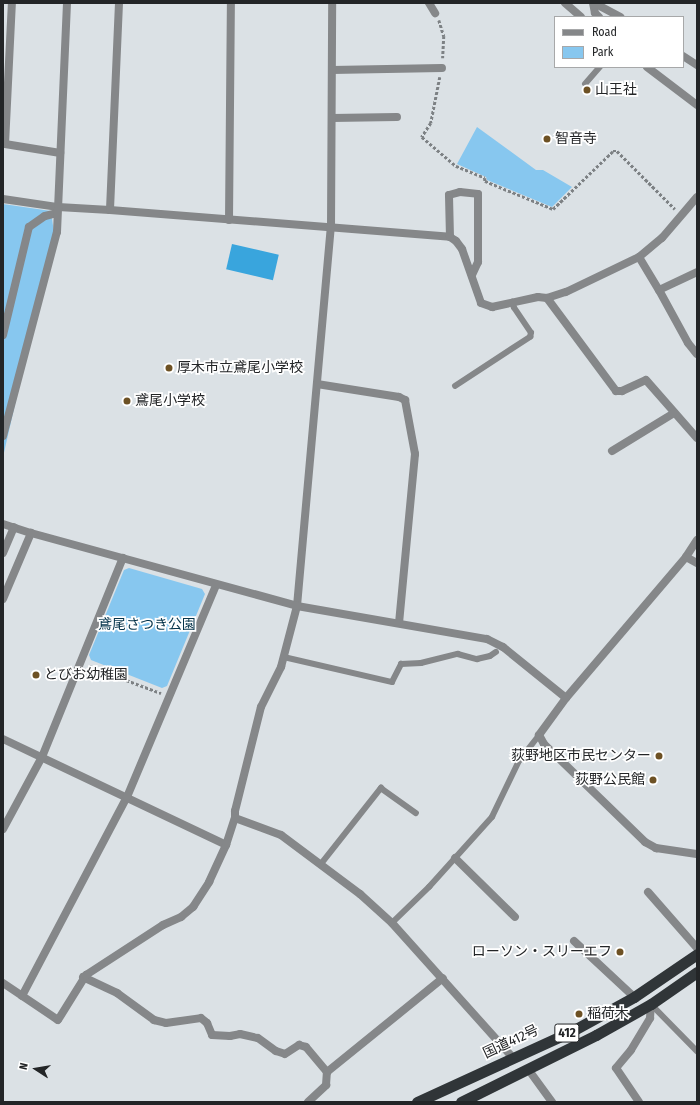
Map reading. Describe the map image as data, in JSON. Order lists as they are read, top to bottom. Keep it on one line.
{"streets":{"highway":["412","国道412号"]},"parks":["鳶尾さつき公園"],"places":["山王社","智音寺","厚木市立鳶尾小学校","鳶尾小学校","とびお幼稚園","荻野地区市民センター","荻野公民館","ローソン・スリーエフ","稲荷木"],"legend":["Road","Park"],"north":"left"}
